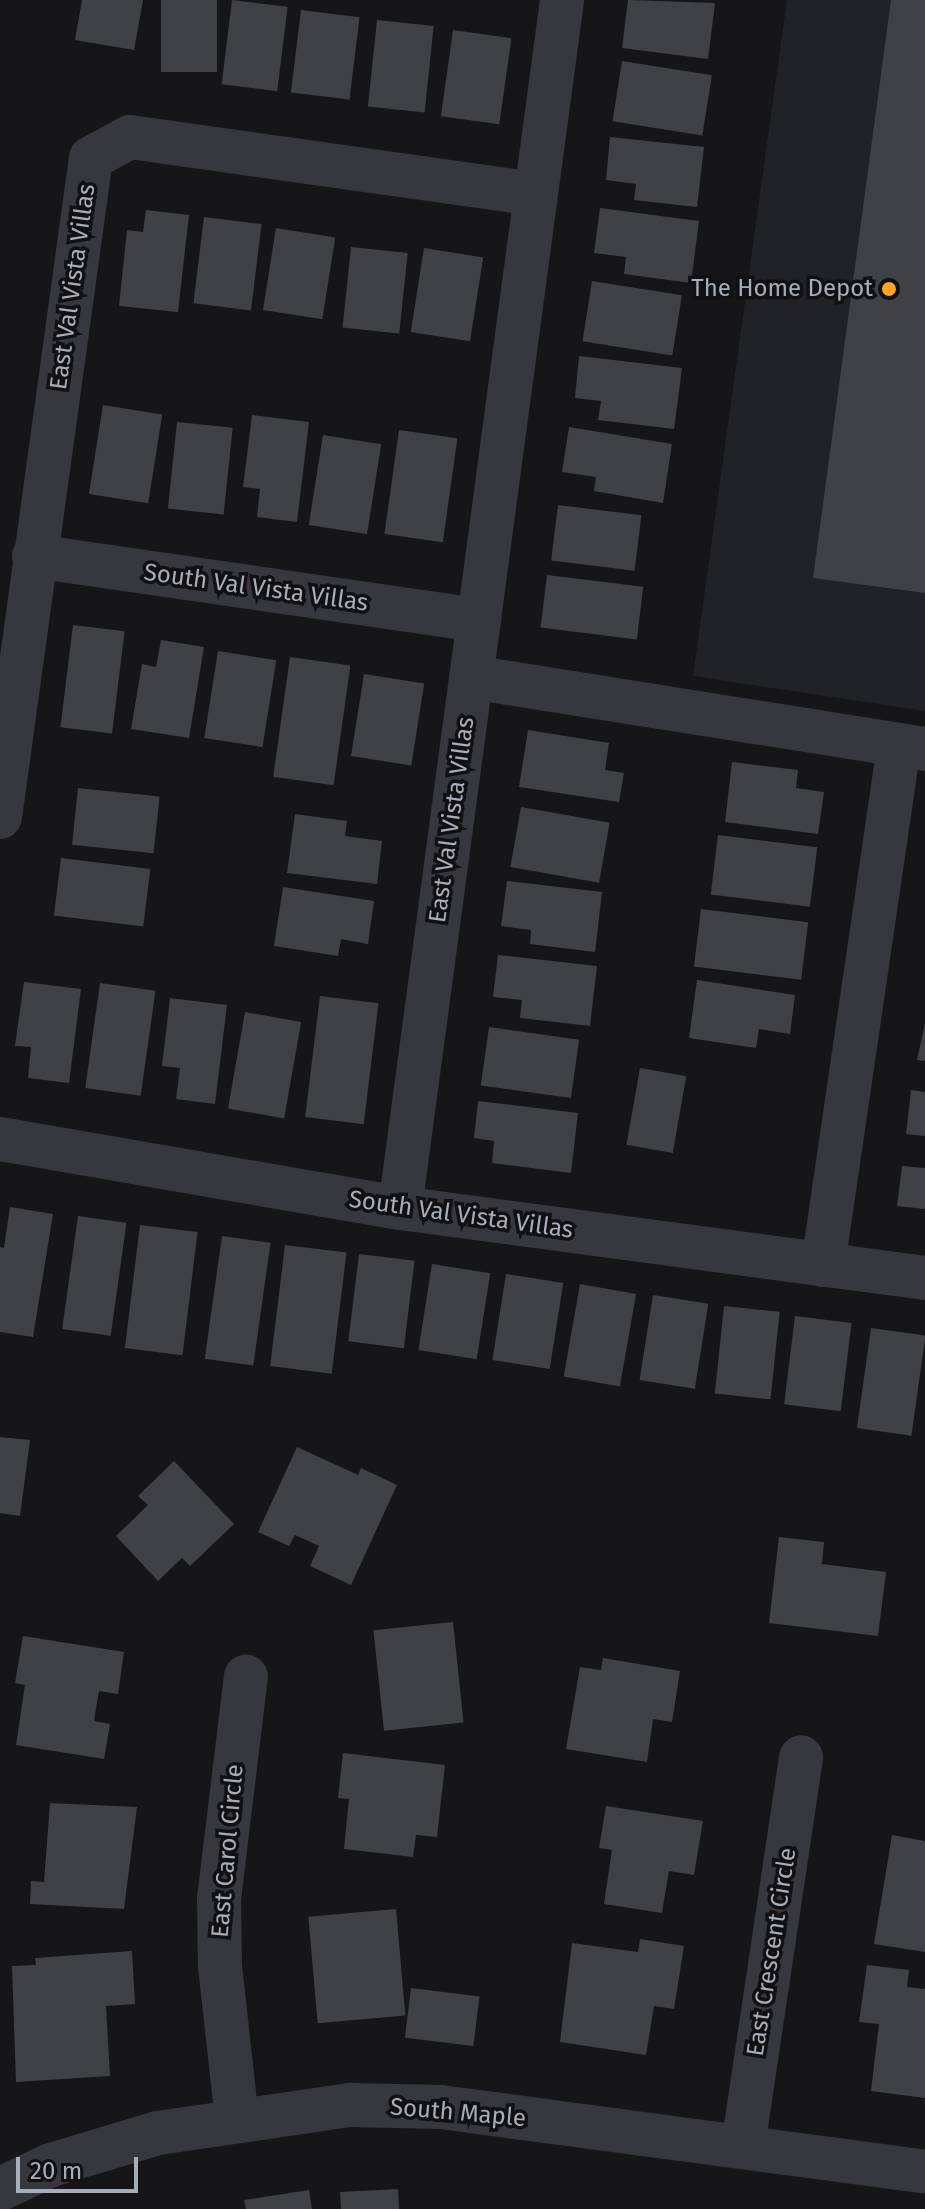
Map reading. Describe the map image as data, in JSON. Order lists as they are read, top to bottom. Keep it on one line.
{"streets":{"street":["East Val Vista Villas","South Val Vista Villas","East Carol Circle","East Crescent Circle","South Maple"]},"crossings":[["East Val Vista Villas","South Val Vista Villas"],["East Carol Circle","South Maple"],["East Crescent Circle","South Maple"]],"places":["The Home Depot"],"scale_bar":"20 m"}
